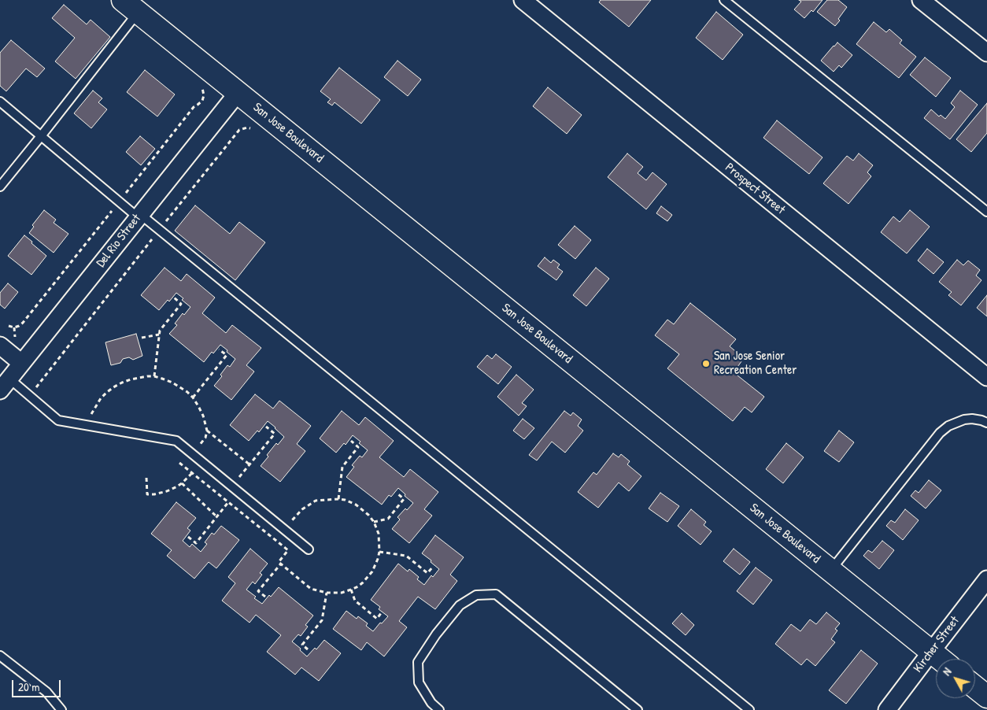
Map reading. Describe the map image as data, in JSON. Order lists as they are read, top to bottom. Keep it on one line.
{"streets":{"street":["San Jose Boulevard","Prospect Street","Del Rio Street","Kircher Street"]},"crossings":[["San Jose Boulevard","Del Rio Street"],["San Jose Boulevard","Kircher Street"]],"places":["San Jose Senior Recreation Center"],"scale_bar":"20 m","north":"top left"}
